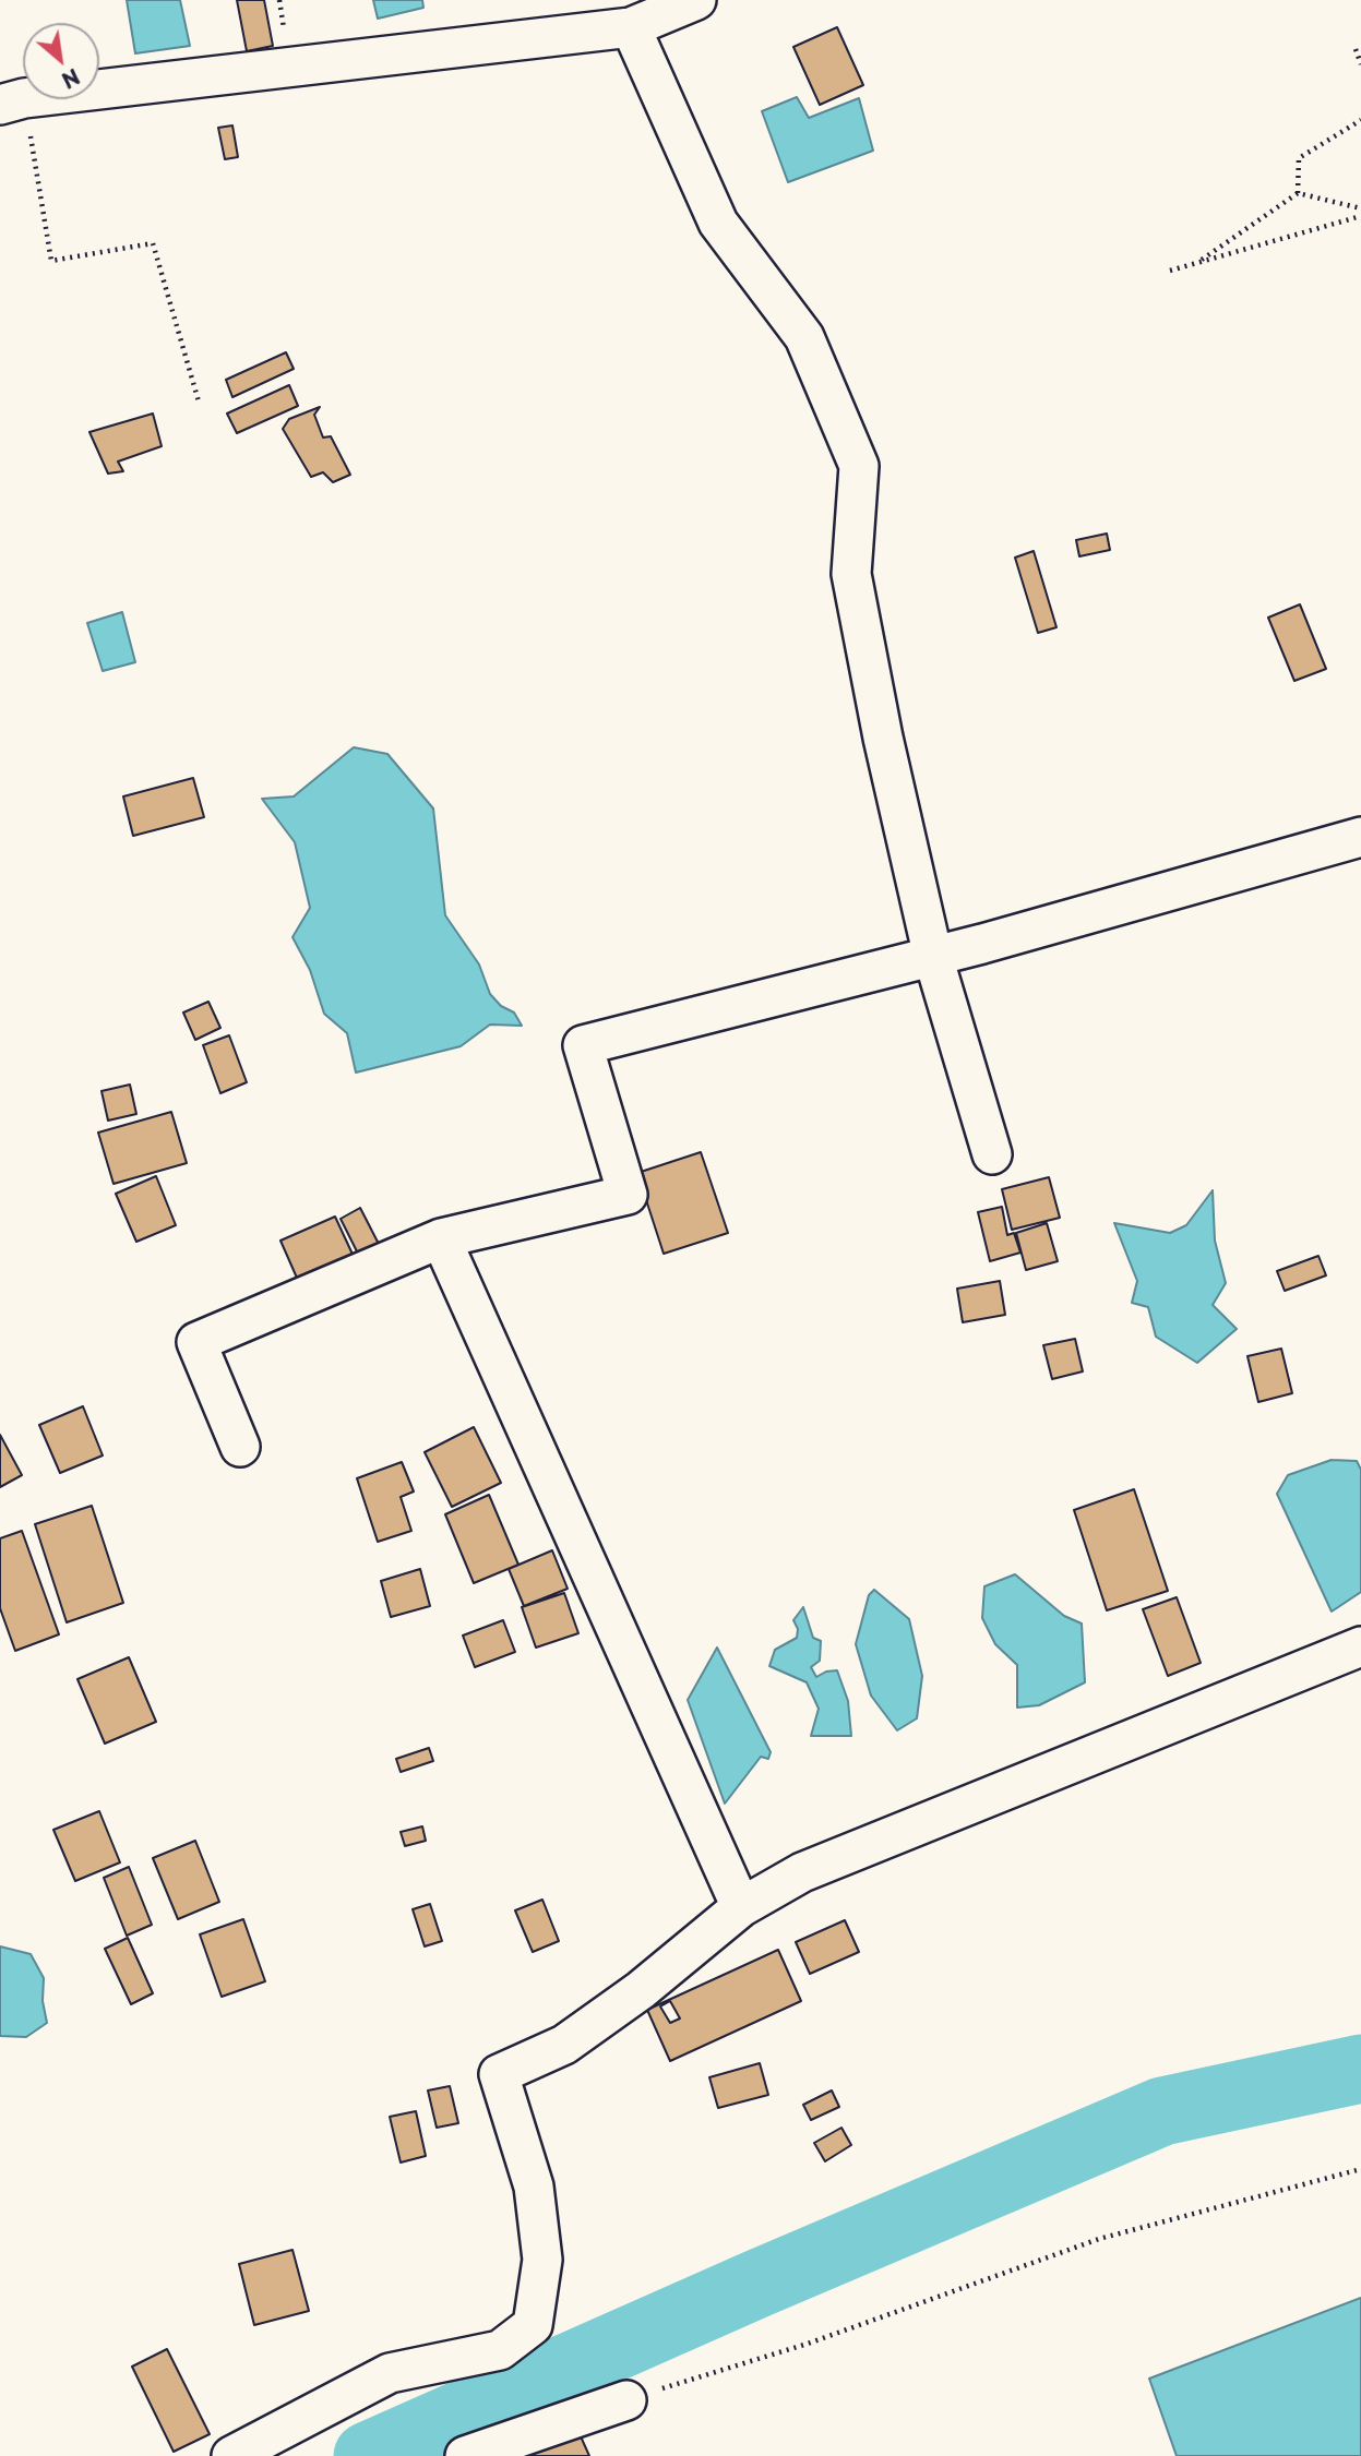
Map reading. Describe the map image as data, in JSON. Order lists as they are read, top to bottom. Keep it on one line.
{"north":"bottom right"}
